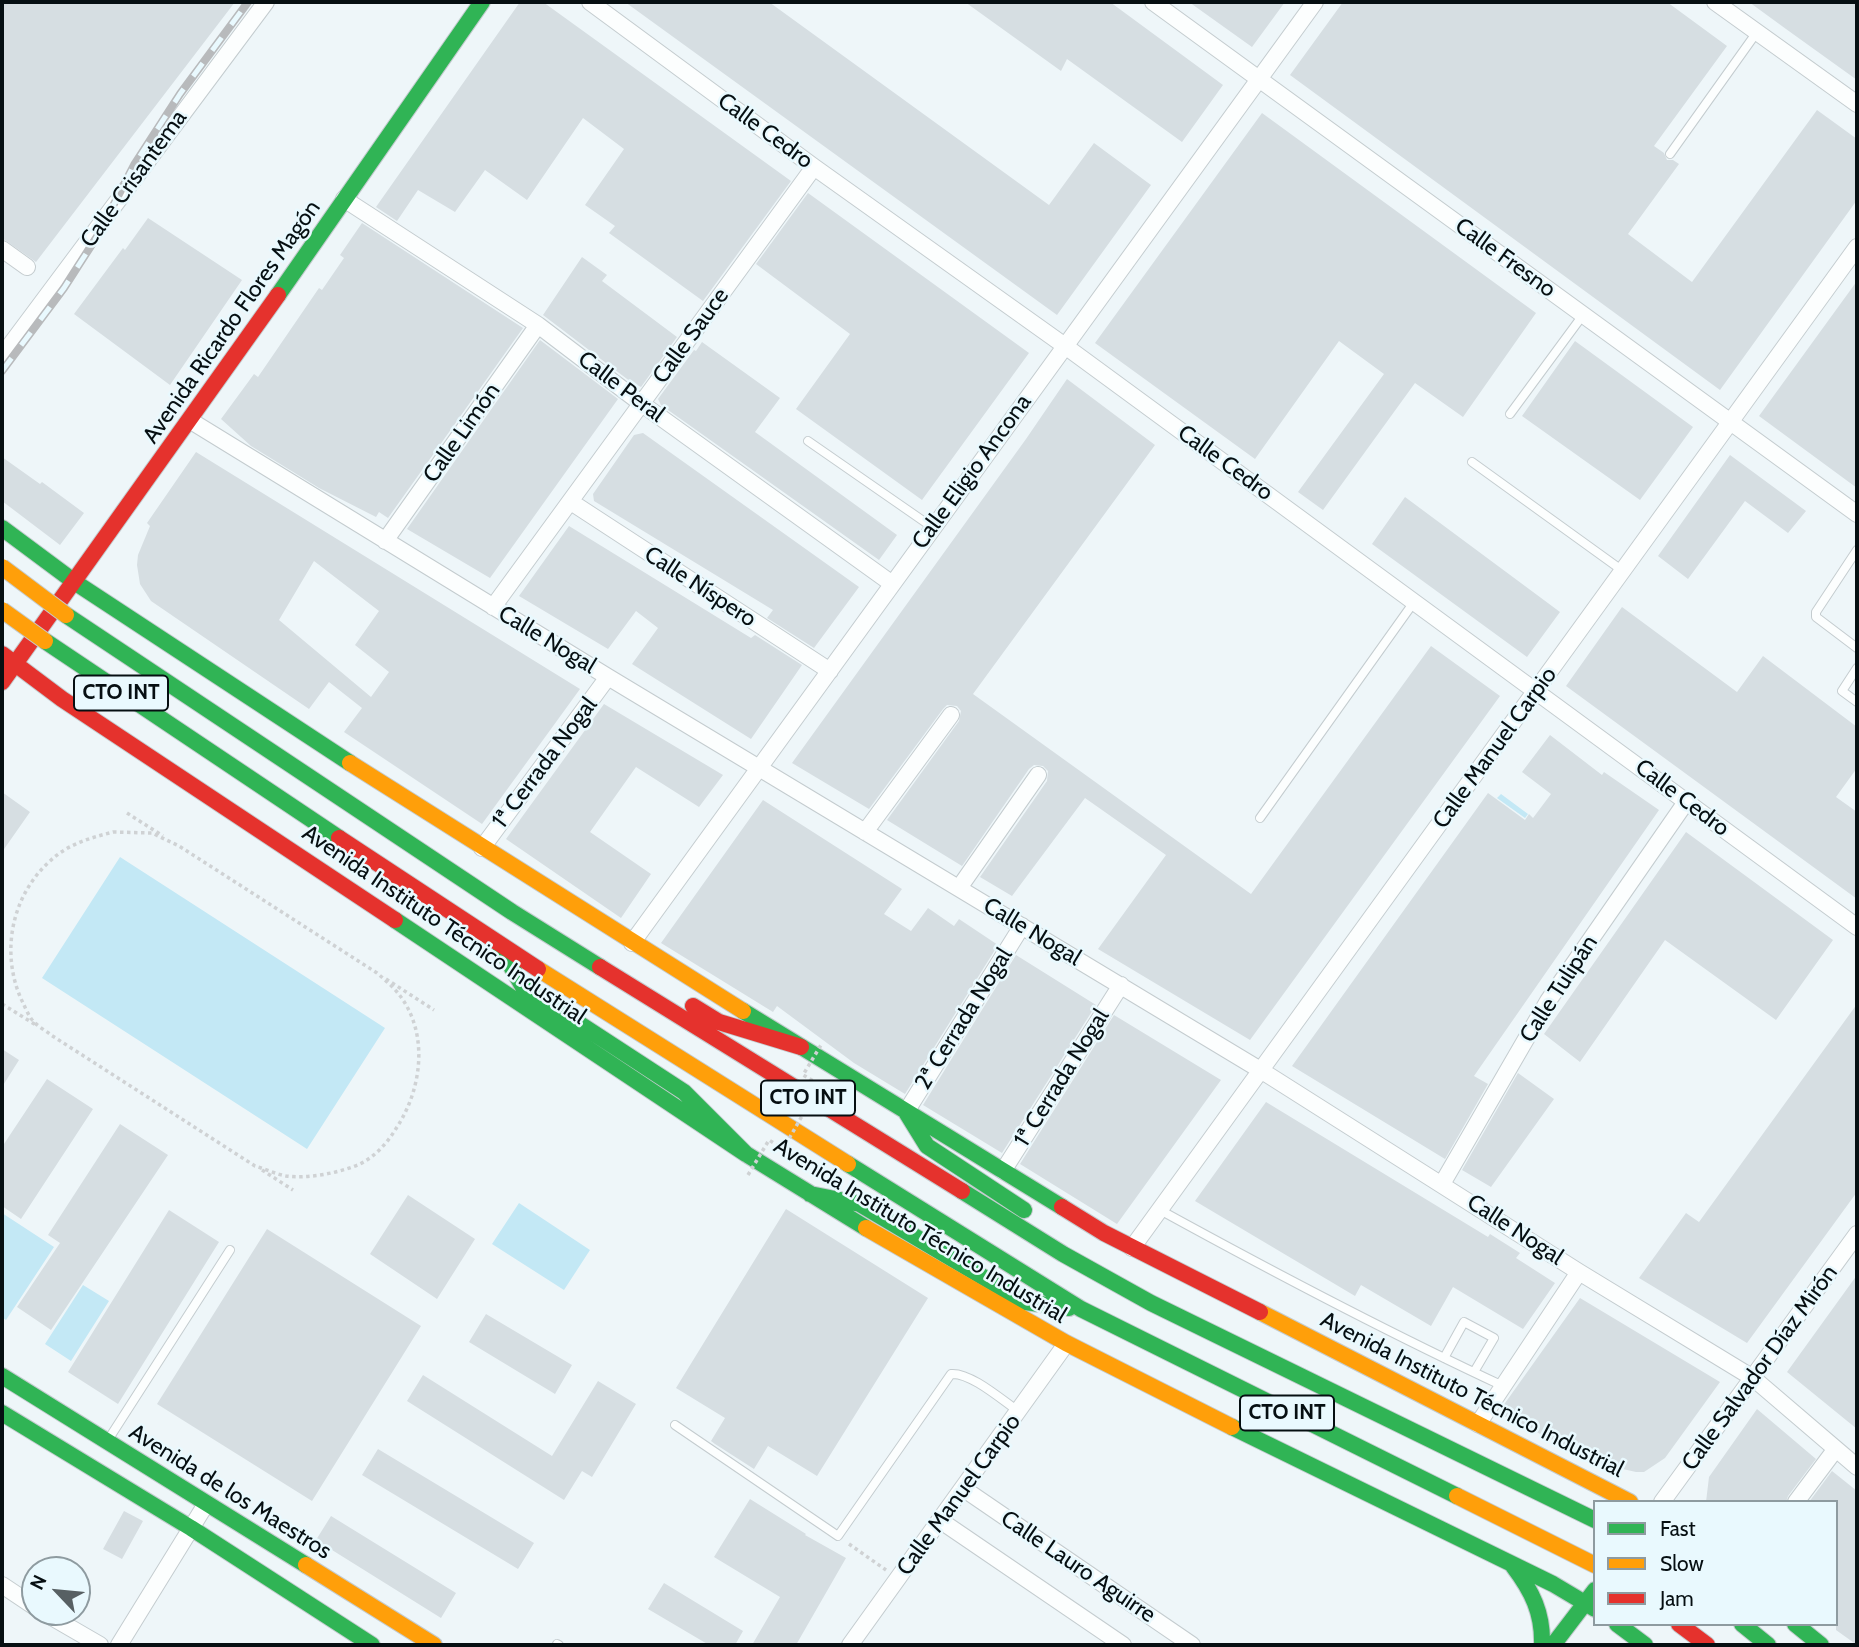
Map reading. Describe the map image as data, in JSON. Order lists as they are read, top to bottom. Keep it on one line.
{"streets":{"main road":["Avenida Ricardo Flores Magón","CTO INT","Avenida Instituto Técnico Industrial","Avenida de los Maestros"],"street":["Calle Cedro","Calle Crisantema","Calle Fresno","Calle Sauce","Calle Peral","Calle Limón","Calle Eligio Ancona","Calle Níspero","Calle Nogal","Calle Manuel Carpio","1ª Cerrada Nogal","Calle Tulipán","2ª Cerrada Nogal","Calle Salvador Díaz Mirón","Calle Lauro Aguirre"]},"crossings":[["Calle Cedro","Calle Sauce"],["Calle Cedro","Calle Eligio Ancona"],["Calle Cedro","Calle Manuel Carpio"],["Calle Cedro","Calle Tulipán"],["Calle Fresno","Calle Eligio Ancona"],["Calle Fresno","Calle Manuel Carpio"],["Avenida Ricardo Flores Magón","Calle Peral"],["Avenida Ricardo Flores Magón","Calle Nogal"],["Avenida Ricardo Flores Magón","CTO INT"],["Avenida Ricardo Flores Magón","Avenida Instituto Técnico Industrial"],["Calle Sauce","Calle Peral"],["Calle Sauce","Calle Níspero"],["Calle Sauce","Calle Nogal"],["Calle Peral","Calle Limón"],["Calle Peral","Calle Eligio Ancona"],["Calle Limón","Calle Nogal"],["Calle Eligio Ancona","Calle Níspero"],["Calle Eligio Ancona","Calle Nogal"],["Calle Eligio Ancona","Avenida Instituto Técnico Industrial"],["Calle Nogal","Calle Manuel Carpio"],["Calle Nogal","1ª Cerrada Nogal"],["Calle Nogal","Calle Tulipán"],["Calle Nogal","2ª Cerrada Nogal"],["Calle Nogal","Calle Salvador Díaz Mirón"],["CTO INT","Avenida Instituto Técnico Industrial"],["Calle Manuel Carpio","Avenida Instituto Técnico Industrial"],["Calle Manuel Carpio","Calle Lauro Aguirre"],["1ª Cerrada Nogal","Avenida Instituto Técnico Industrial"],["Avenida Instituto Técnico Industrial","2ª Cerrada Nogal"]],"legend":["Fast","Slow","Jam"],"north":"top left"}
